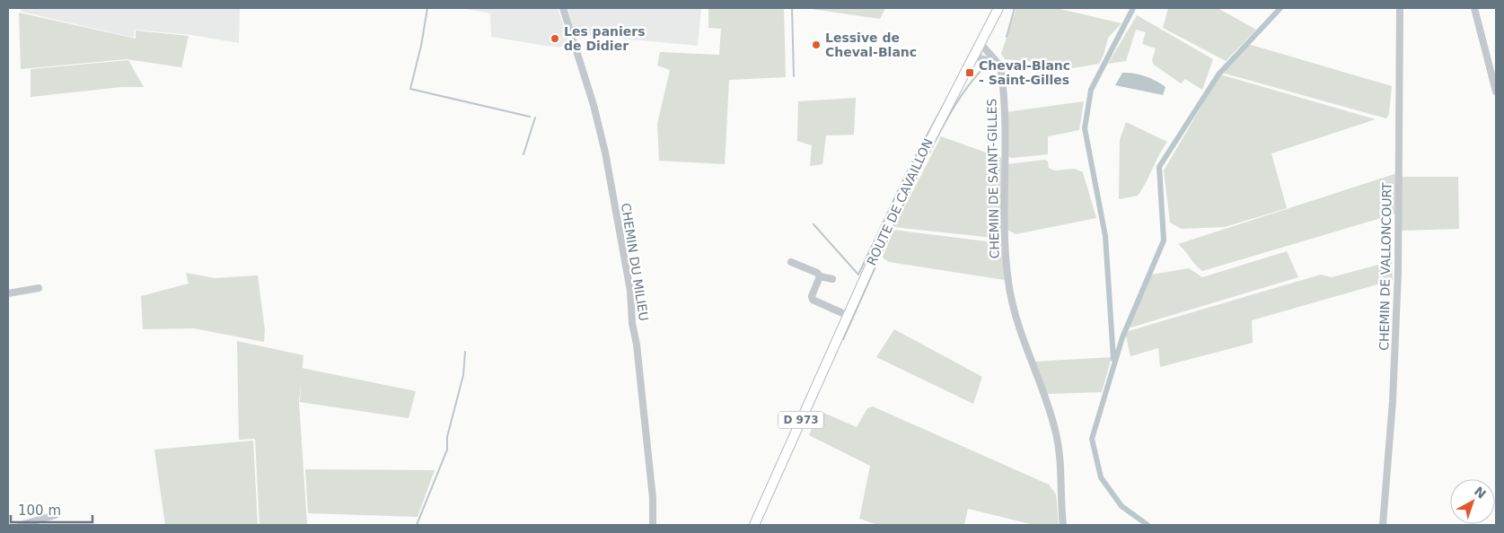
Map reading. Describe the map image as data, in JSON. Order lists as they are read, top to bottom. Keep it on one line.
{"streets":{"main road":["ROUTE DE CAVAILLON","D 973"],"street":["CHEMIN DE SAINT-GILLES","CHEMIN DU MILIEU","CHEMIN DE VALLONCOURT"]},"crossings":[["ROUTE DE CAVAILLON","D 973"]],"places":{"other":["Les paniers de Didier","Lessive de Cheval-Blanc"],"transit":["Cheval-Blanc - Saint-Gilles"]},"scale_bar":"100 m","north":"top right"}
